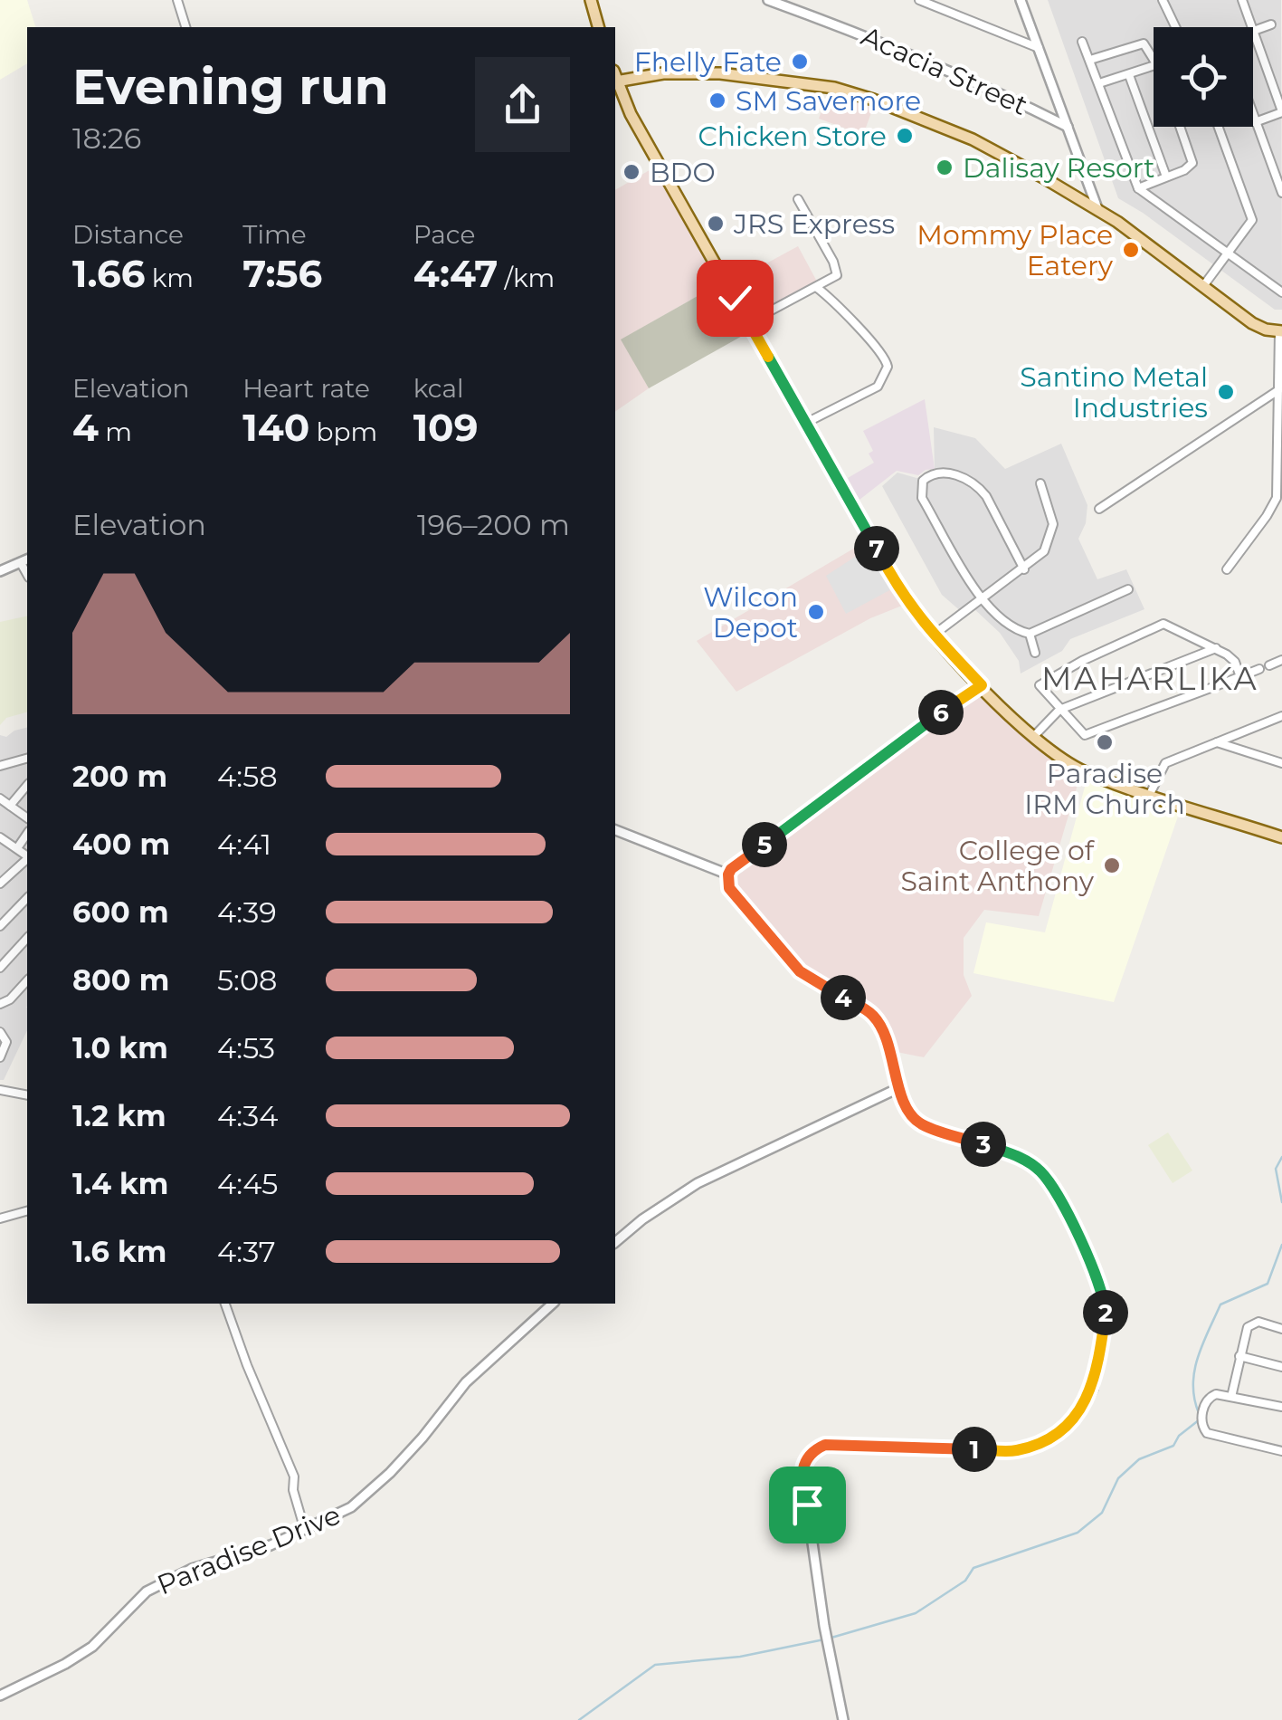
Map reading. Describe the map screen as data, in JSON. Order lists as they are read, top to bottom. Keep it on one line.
{"streets":{"street":["Acacia Street","Paradise Drive"]},"districts":["MAHARLIKA"],"places":["Fhelly Fate","SM Savemore","Chicken Store","Dalisay Resort","BDO","JRS Express","Mommy Place Eatery","Santino Metal Industries","Wilcon Depot","Paradise IRM Church","College of Saint Anthony"],"page":{"heading":["Evening run","18:26"],"stats":[["Distance","1.66 km"],["Time","7:56"],["Pace","4:47 /km"],["Elevation","4 m"],["Heart rate","140 bpm"],["kcal","109"]],"chart":["Elevation","196–200 m"],"pins":["7","6","5","4","3","2","1"],"list":[{"name":"200 m","note":"4:58"},{"name":"400 m","note":"4:41"},{"name":"600 m","note":"4:39"},{"name":"800 m","note":"5:08"},{"name":"1.0 km","note":"4:53"},{"name":"1.2 km","note":"4:34"},{"name":"1.4 km","note":"4:45"},{"name":"1.6 km","note":"4:37"}]}}
